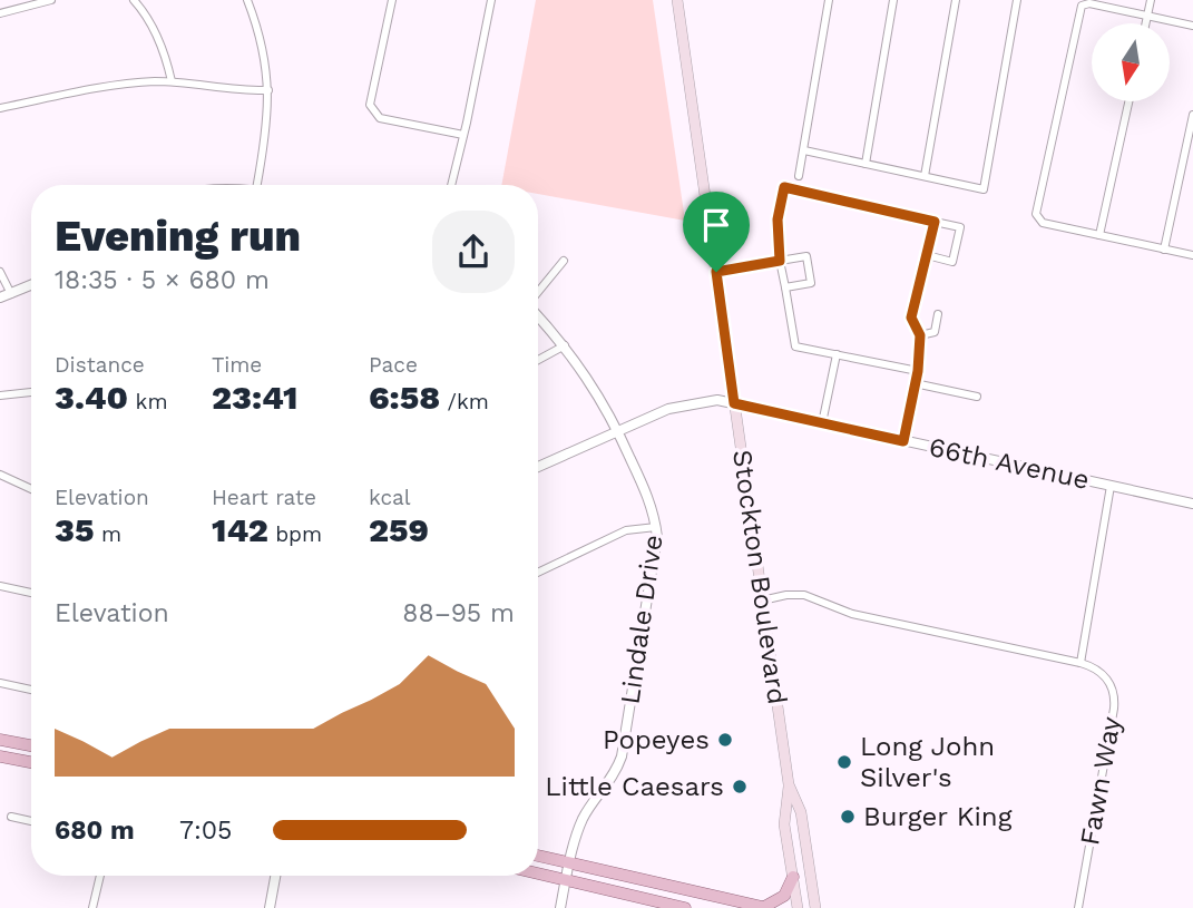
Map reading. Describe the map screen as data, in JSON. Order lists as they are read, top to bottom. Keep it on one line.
{"streets":{"main road":["Stockton Boulevard"],"street":["66th Avenue","Lindale Drive","Fawn Way"]},"crossings":[["66th Avenue","Stockton Boulevard"],["66th Avenue","Lindale Drive"]],"places":["Popeyes","Long John Silver's","Little Caesars","Burger King"],"north":"bottom","page":{"heading":["Evening run","18:35 · 5 × 680 m"],"stats":[["Distance","3.40 km"],["Time","23:41"],["Pace","6:58 /km"],["Elevation","35 m"],["Heart rate","142 bpm"],["kcal","259"]],"chart":["Elevation","88–95 m"],"list":[{"name":"680 m","note":"7:05"}]}}
